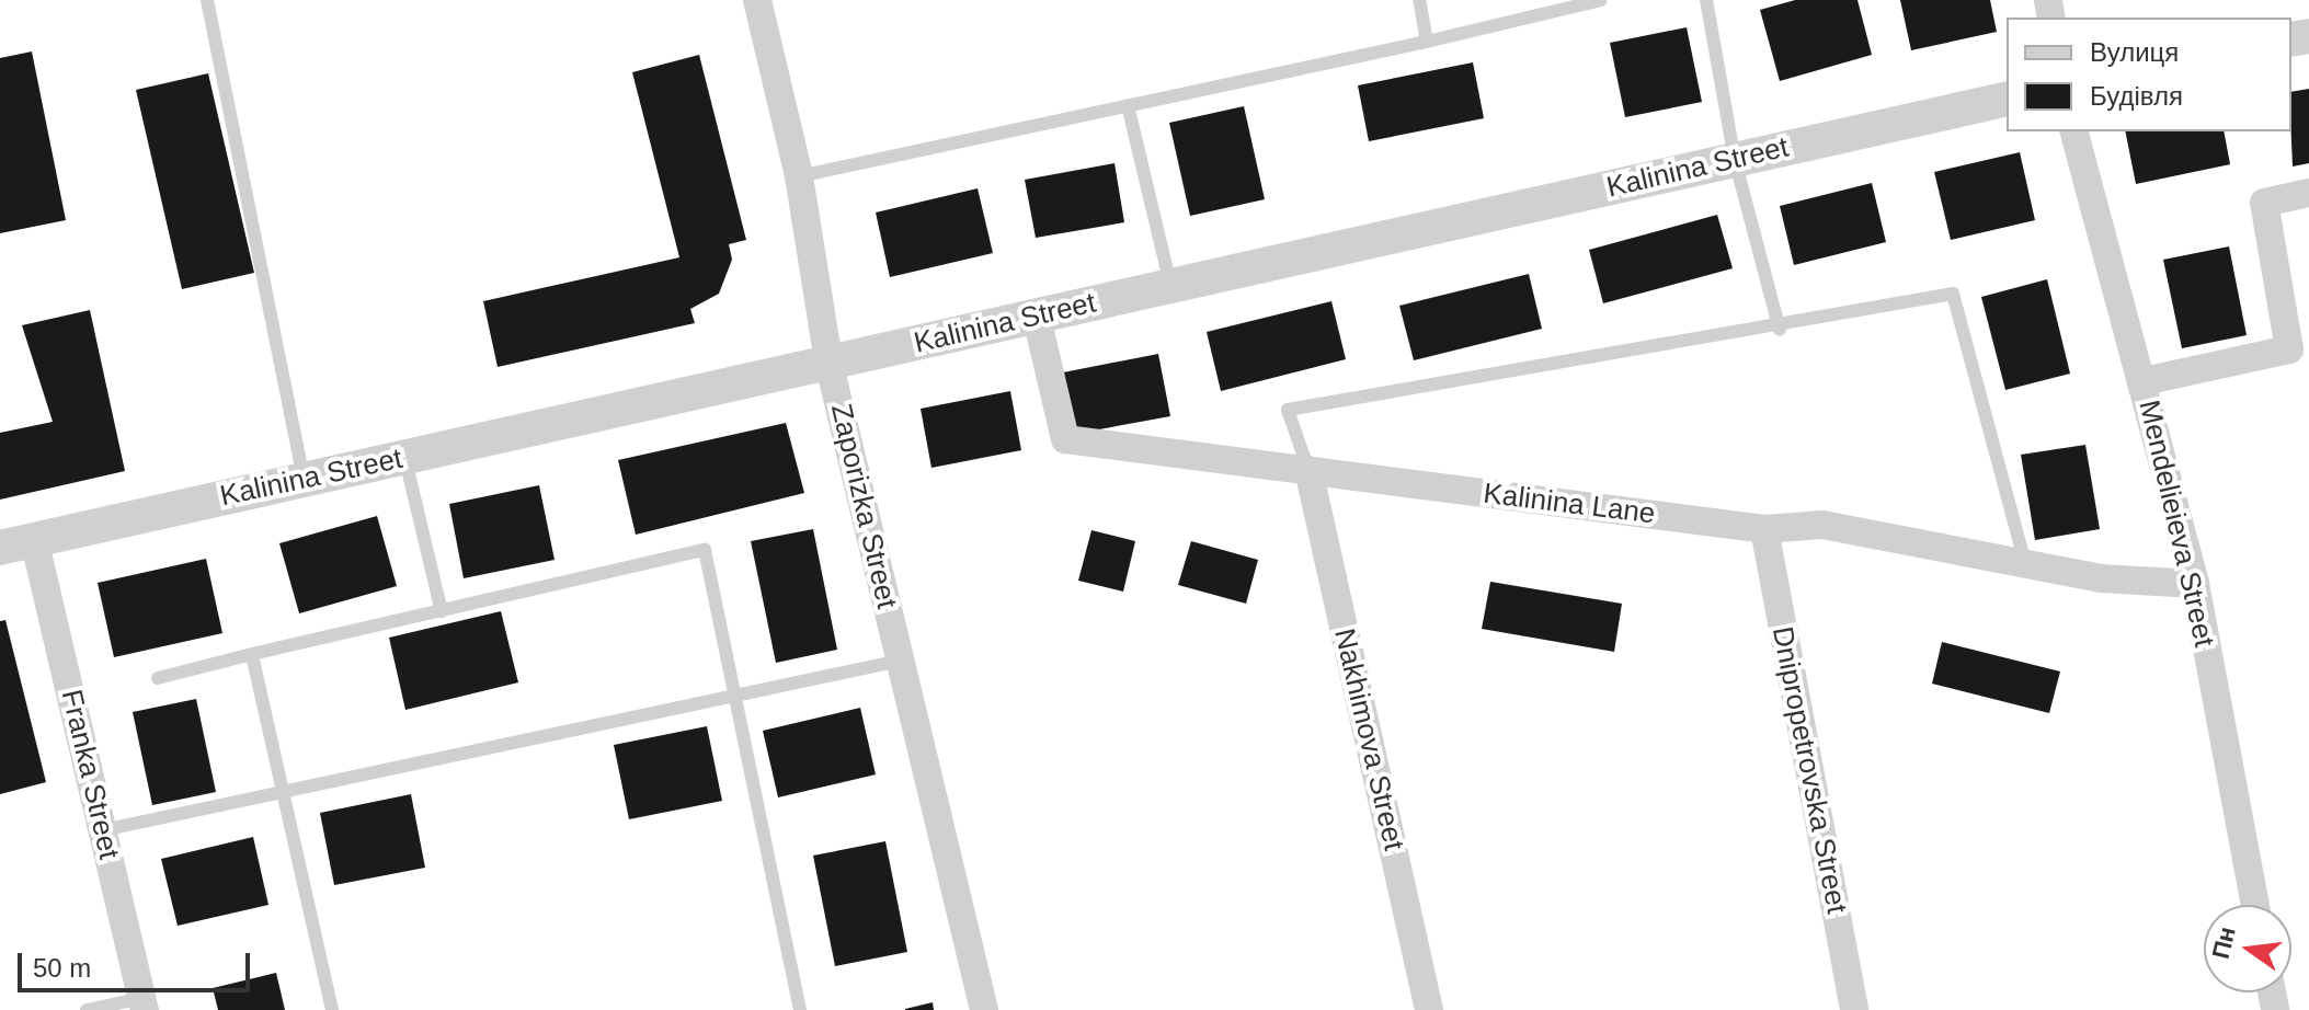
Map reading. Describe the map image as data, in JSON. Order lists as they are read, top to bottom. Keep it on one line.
{"streets":{"street":["Kalinina Street","Kalinina Lane","Zaporizka Street","Mendelieieva Street","Nakhimova Street","Dnipropetrovska Street","Franka Street"]},"crossings":[["Kalinina Street","Kalinina Lane"],["Kalinina Street","Zaporizka Street"],["Kalinina Street","Franka Street"],["Kalinina Lane","Mendelieieva Street"],["Kalinina Lane","Nakhimova Street"],["Kalinina Lane","Dnipropetrovska Street"]],"legend":["Вулиця","Будівля"],"scale_bar":"50 m","north":"left"}
